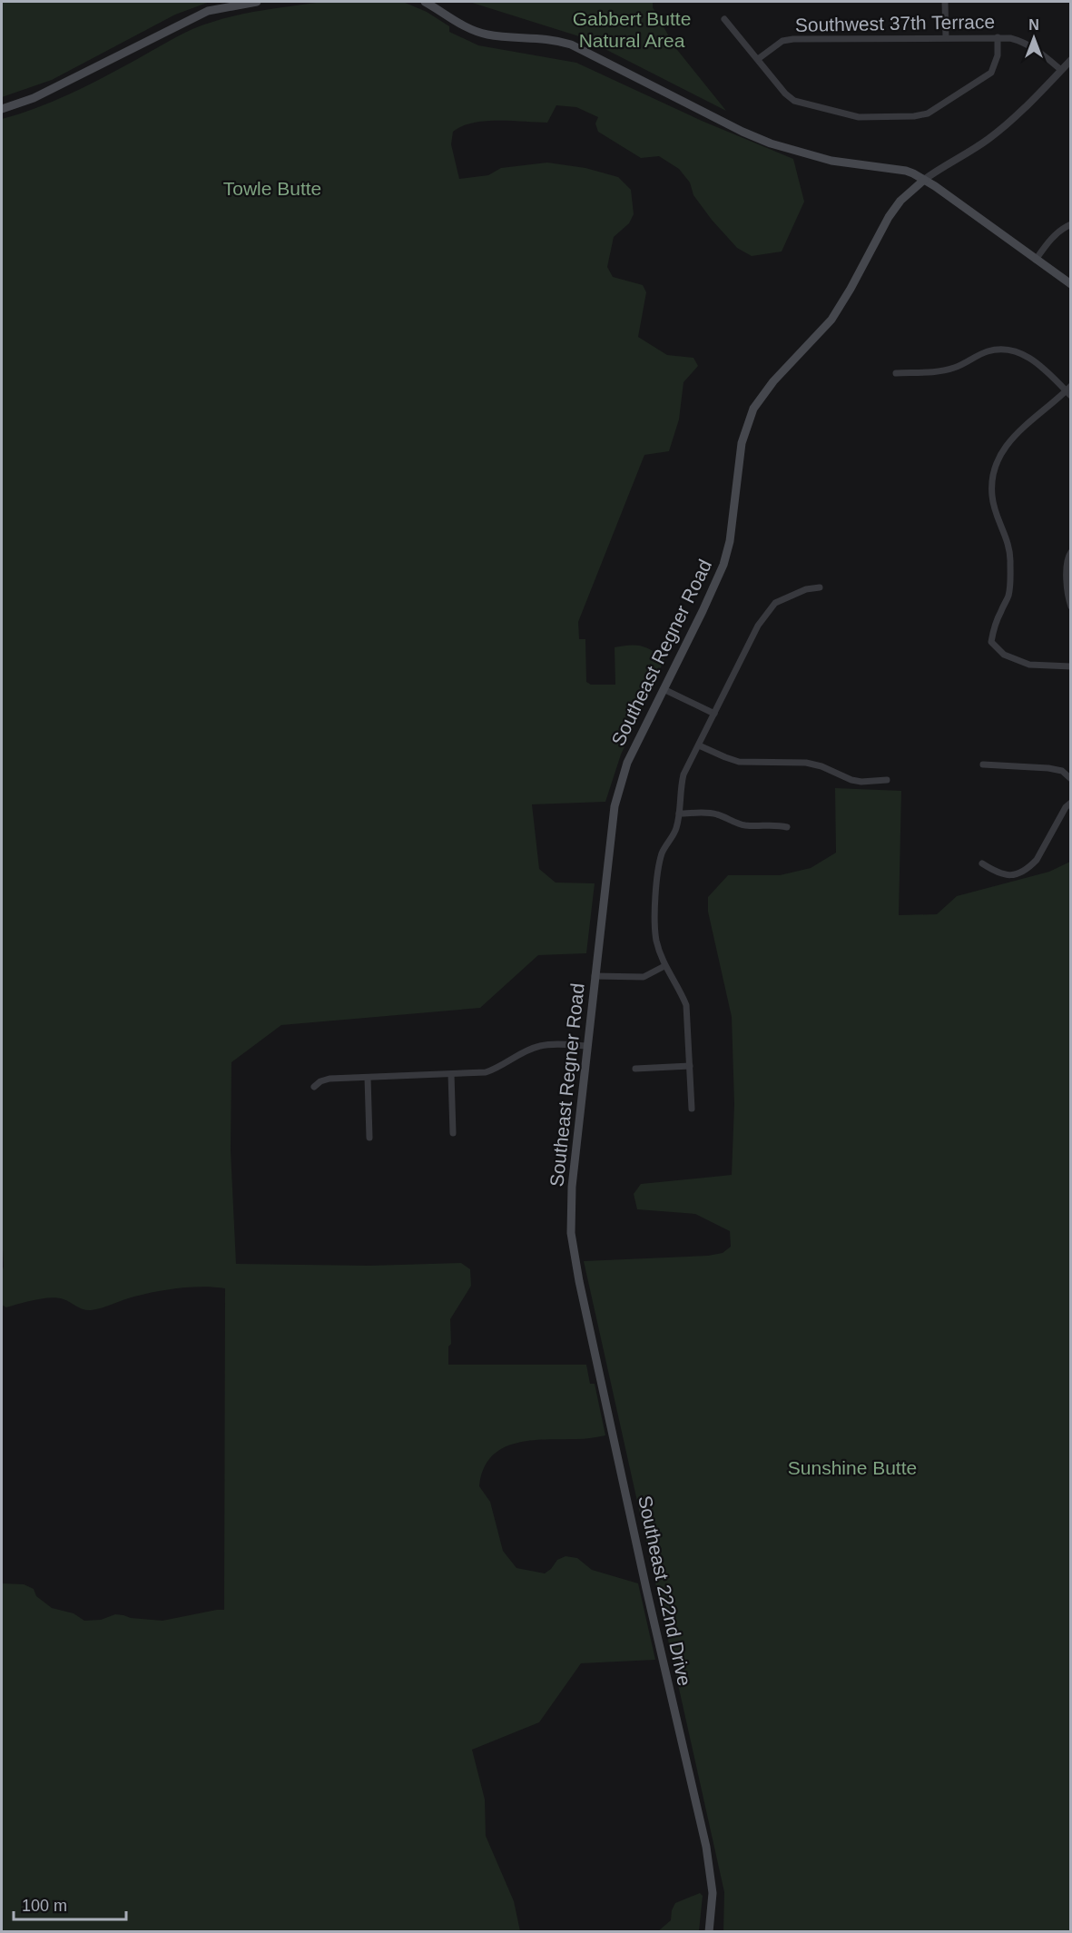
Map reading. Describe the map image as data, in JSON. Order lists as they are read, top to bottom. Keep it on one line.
{"streets":{"main road":["Southeast Regner Road","Southeast 222nd Drive"],"street":["Southwest 37th Terrace"]},"crossings":[["Southwest 37th Terrace","Southeast Regner Road"],["Southeast Regner Road","Southeast 222nd Drive"]],"parks":["Gabbert Butte Natural Area","Towle Butte","Sunshine Butte"],"scale_bar":"100 m","north":"top"}
